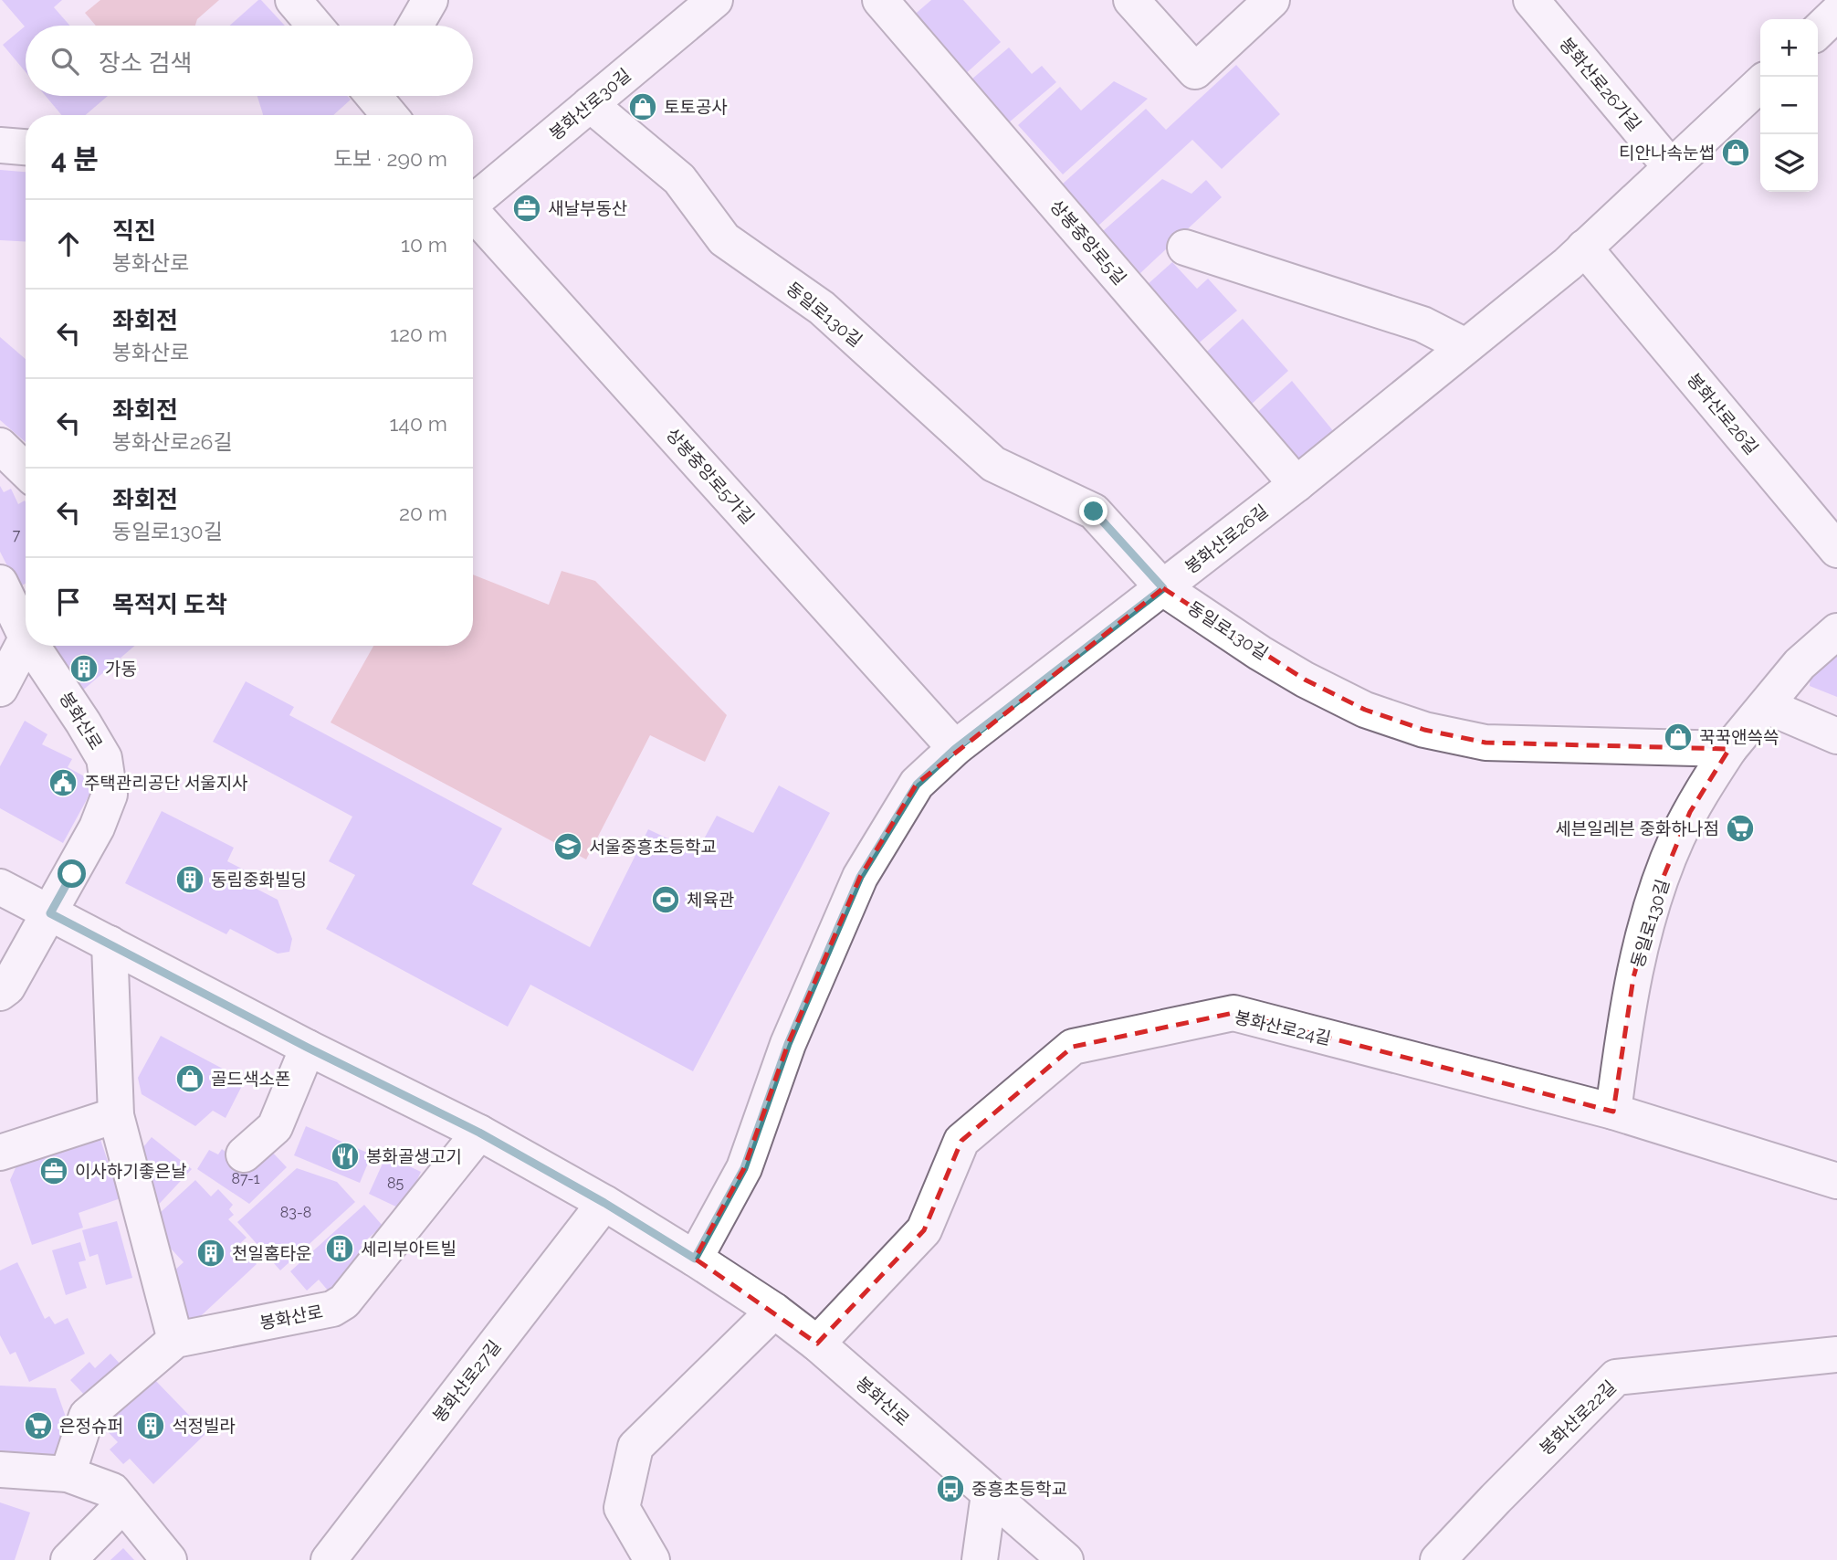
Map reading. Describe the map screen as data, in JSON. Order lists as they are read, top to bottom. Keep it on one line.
{"streets":{"street":["봉화산로26가길","봉화산로30길","상봉중앙로5길","동일로130길","봉화산로26길","상봉중앙로5가길","봉화산로","봉화산로24길","봉화산로27길","봉화산로22길"]},"crossings":[["봉화산로26가길","봉화산로26길"],["봉화산로30길","동일로130길"],["상봉중앙로5길","봉화산로26길"],["동일로130길","봉화산로26길"],["동일로130길","봉화산로24길"],["봉화산로26길","상봉중앙로5가길"],["봉화산로26길","봉화산로"],["봉화산로","봉화산로24길"],["봉화산로","봉화산로27길"]],"places":{"shop":["토토공사","티안나속눈썹","꾹꾹앤쓱쓱","골드색소폰"],"office":["새날부동산","이사하기좋은날"],"building":["가동","동림중화빌딩","세리부아트빌","천일홈타운","석정빌라"],"public building":["주택관리공단 서울지사"],"supermarket":["세븐일레븐 중화하나점","은정슈퍼"],"school or university":["서울중흥초등학교"],"sports":["체육관"],"restaurant":["봉화골생고기"],"bus stop":["중흥초등학교"]},"house_numbers":["7","87-1","85","83-8"],"page":{"map_buttons":["+","−"],"search":"장소 검색","heading":["4 분","도보 · 290 m"],"list":[["직진","봉화산로","10 m"],["좌회전","봉화산로","120 m"],["좌회전","봉화산로26길","140 m"],["좌회전","동일로130길","20 m"],"목적지 도착"]}}
